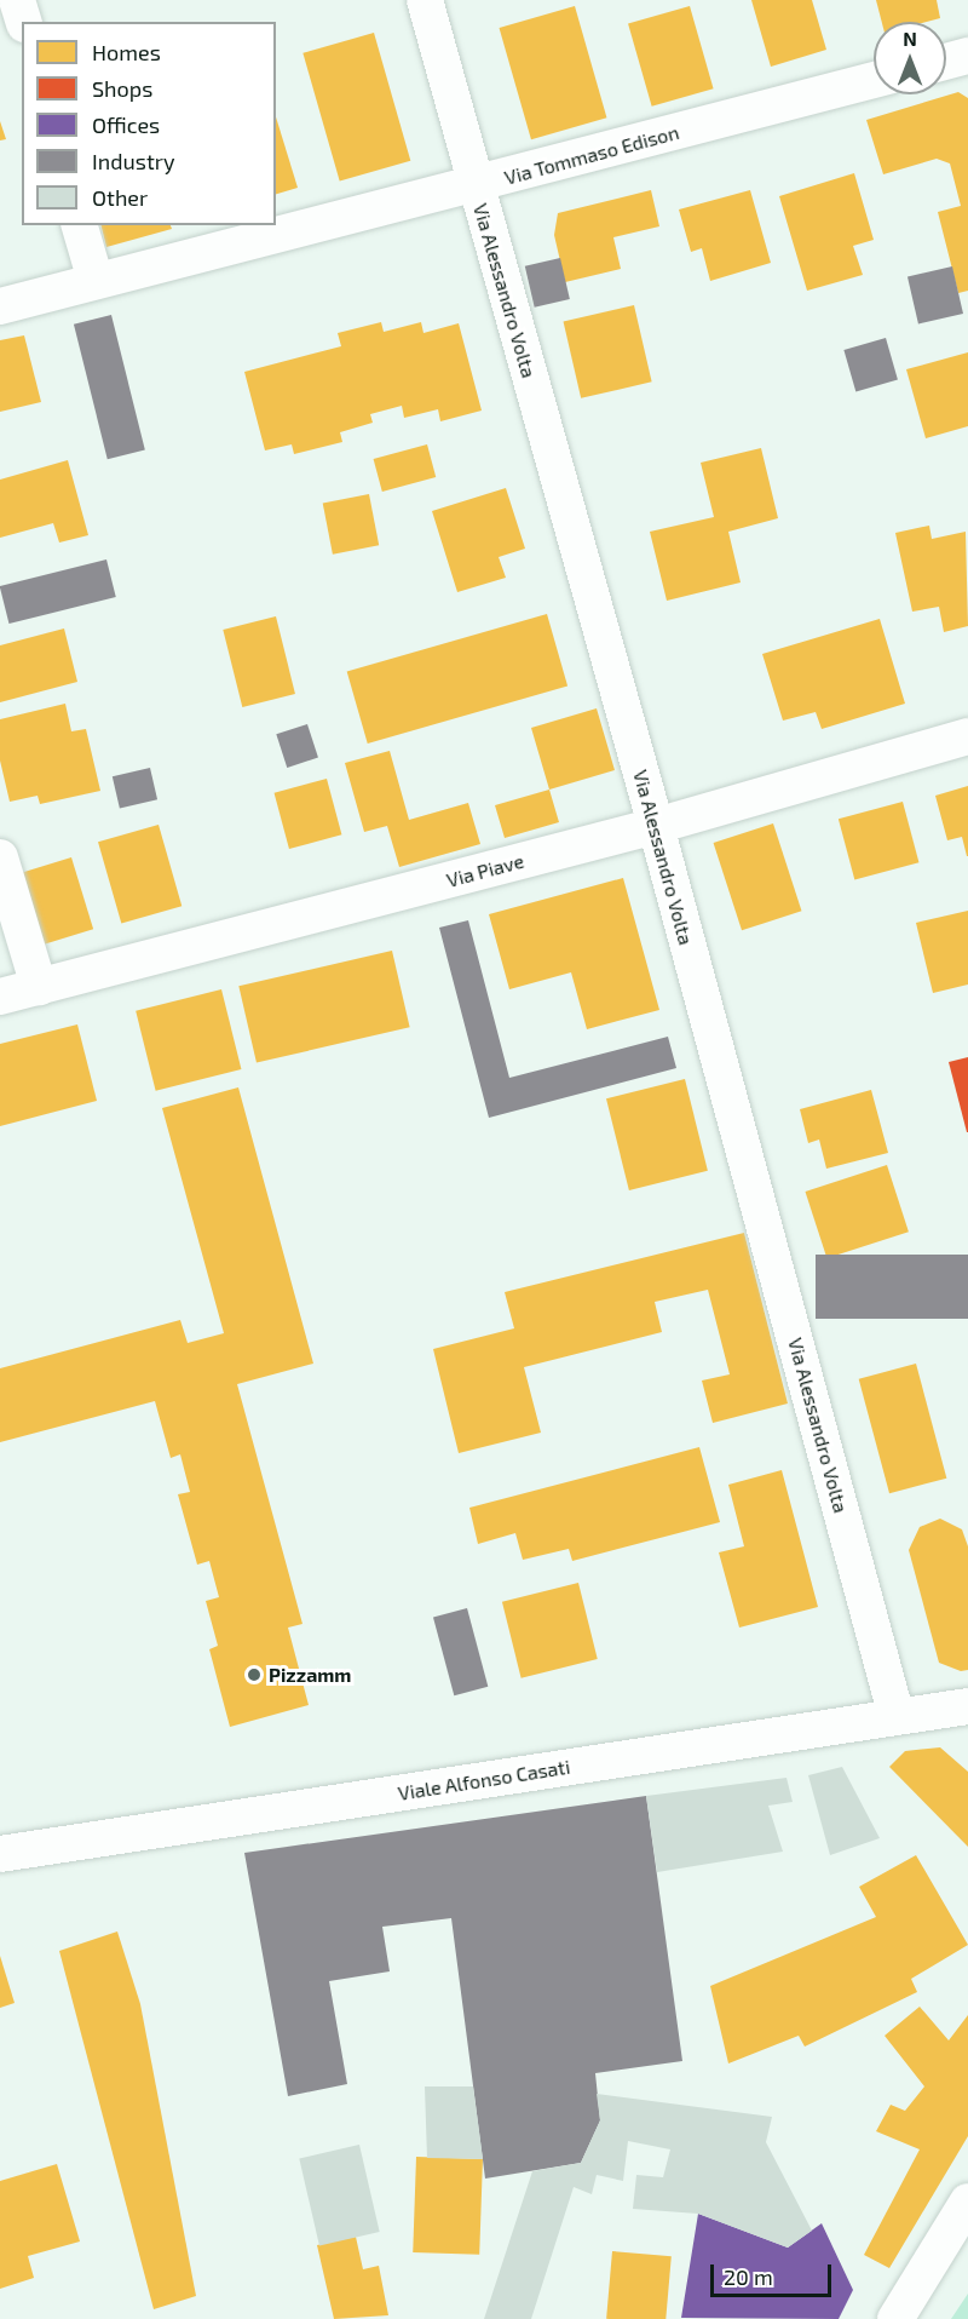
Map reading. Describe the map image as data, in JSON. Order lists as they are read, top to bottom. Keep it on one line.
{"streets":{"street":["Via Tommaso Edison","Via Alessandro Volta","Via Piave","Viale Alfonso Casati"]},"crossings":[["Via Tommaso Edison","Via Alessandro Volta"],["Via Alessandro Volta","Via Piave"],["Via Alessandro Volta","Viale Alfonso Casati"]],"places":["Pizzamm"],"legend":["Homes","Shops","Offices","Industry","Other"],"scale_bar":"20 m","north":"top"}
